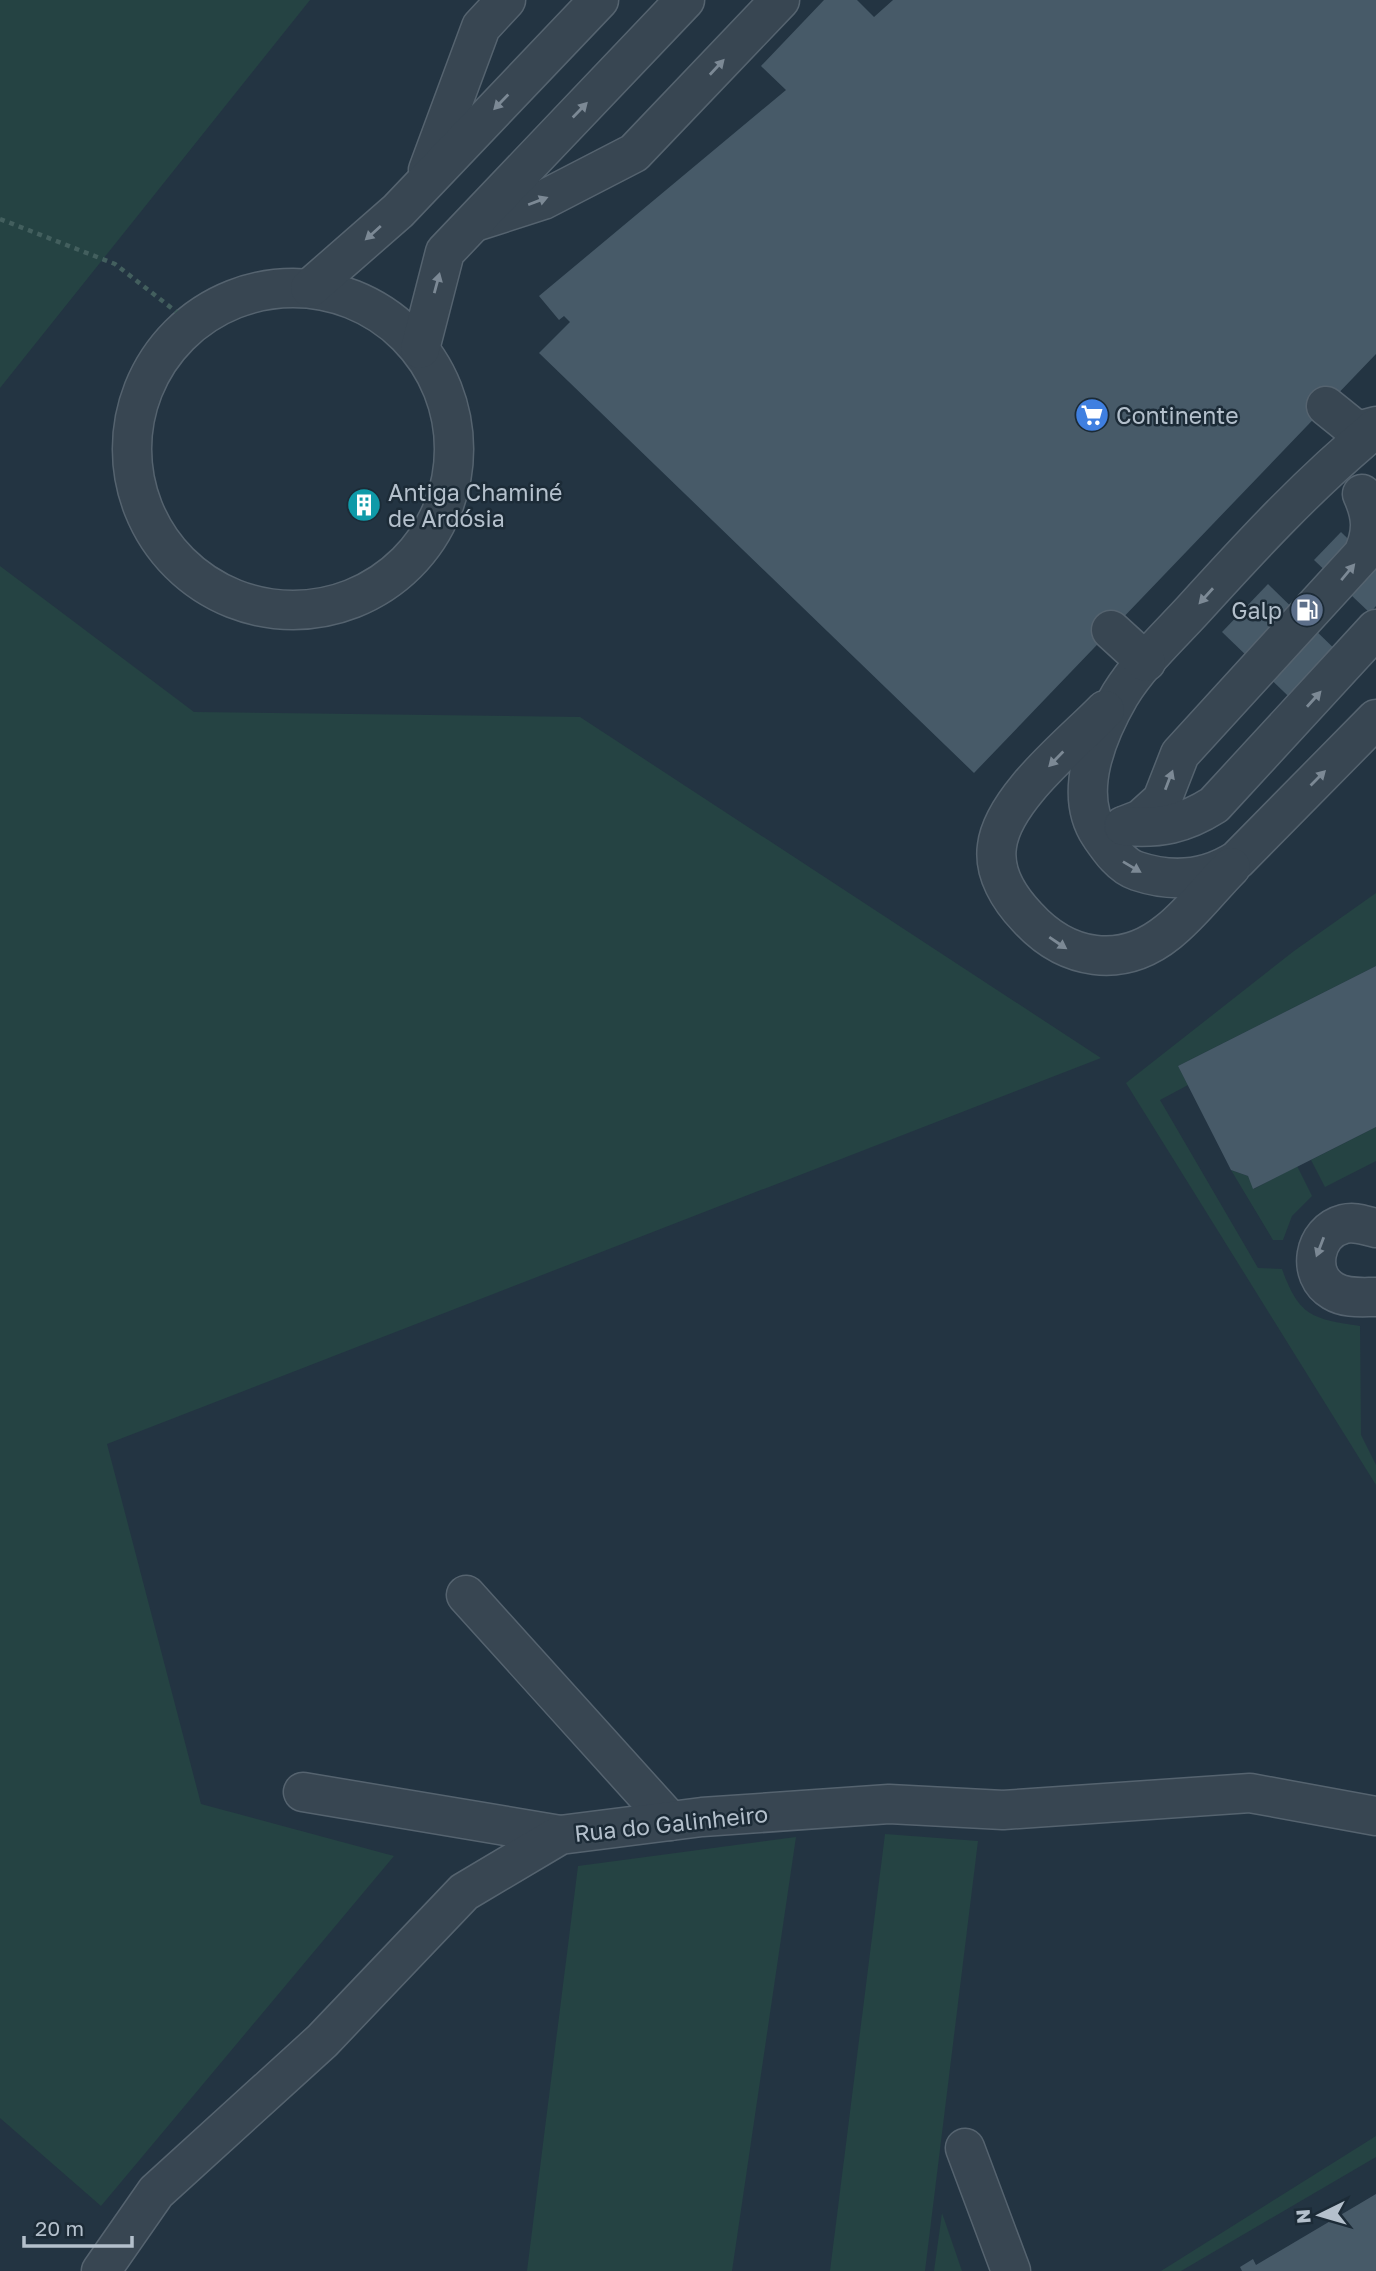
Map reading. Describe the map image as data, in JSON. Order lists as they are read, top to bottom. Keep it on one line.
{"streets":{"street":["Rua do Galinheiro"]},"places":{"supermarket":["Continente"],"building":["Antiga Chaminé de Ardósia"],"fuel station":["Galp"]},"scale_bar":"20 m","north":"left"}
